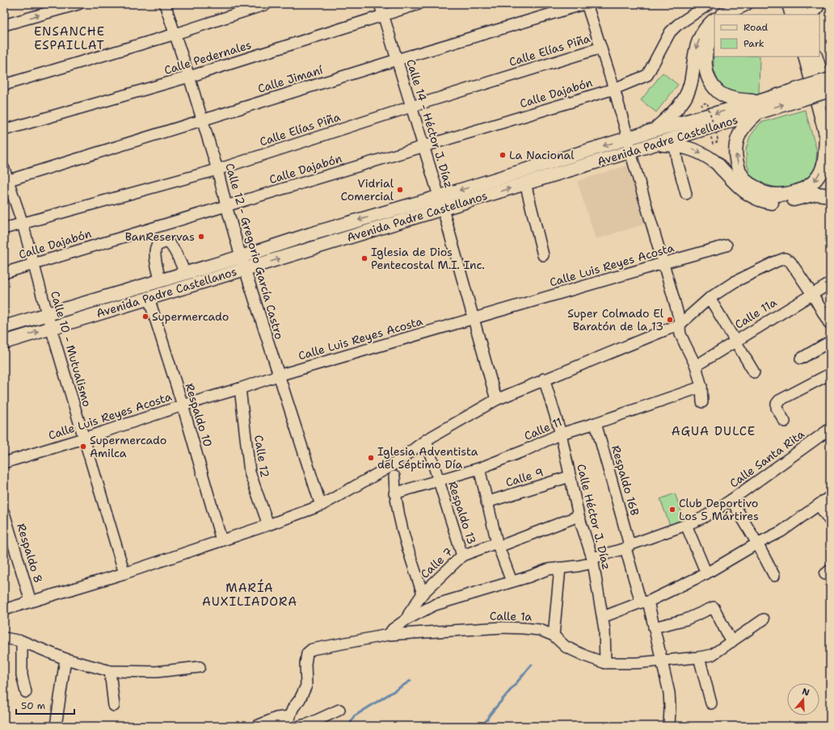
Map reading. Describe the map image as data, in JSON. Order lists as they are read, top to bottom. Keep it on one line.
{"streets":{"main road":["Avenida Padre Castellanos"],"street":["Calle Elías Piña","Calle Pedernales","Calle Jimaní","Calle Dajabón","Calle 14 - Héctor J. Díaz","Calle 12 - Gregorio García Castro","Calle Luis Reyes Acosta","Calle 11a","Calle 10 - Mutualismo","Respaldo 10","Calle 11","Calle 12","Calle Santa Rita","Calle 9","Respaldo 16B","Respaldo 13","Calle Héctor J. Díaz","Respaldo 8","Calle 7","Calle 1a"]},"crossings":[["Calle Elías Piña","Calle 14 - Héctor J. Díaz"],["Calle Elías Piña","Calle 12 - Gregorio García Castro"],["Calle Elías Piña","Calle 10 - Mutualismo"],["Calle Pedernales","Calle 14 - Héctor J. Díaz"],["Calle Pedernales","Calle 12 - Gregorio García Castro"],["Calle Jimaní","Calle 14 - Héctor J. Díaz"],["Calle Jimaní","Calle 12 - Gregorio García Castro"],["Calle Jimaní","Calle 10 - Mutualismo"],["Calle Dajabón","Calle 14 - Héctor J. Díaz"],["Calle Dajabón","Calle 12 - Gregorio García Castro"],["Calle Dajabón","Calle 10 - Mutualismo"],["Calle 14 - Héctor J. Díaz","Avenida Padre Castellanos"],["Calle 14 - Héctor J. Díaz","Calle Luis Reyes Acosta"],["Avenida Padre Castellanos","Calle 12 - Gregorio García Castro"],["Avenida Padre Castellanos","Calle 10 - Mutualismo"],["Avenida Padre Castellanos","Respaldo 10"],["Calle 12 - Gregorio García Castro","Calle Luis Reyes Acosta"],["Calle Luis Reyes Acosta","Calle 10 - Mutualismo"],["Calle Luis Reyes Acosta","Respaldo 10"],["Calle Luis Reyes Acosta","Calle 12"],["Calle 11","Respaldo 16B"],["Calle 11","Respaldo 13"],["Calle 11","Calle Héctor J. Díaz"],["Calle Santa Rita","Respaldo 16B"],["Calle Santa Rita","Calle Héctor J. Díaz"],["Calle Santa Rita","Calle 7"],["Calle 9","Calle Héctor J. Díaz"],["Respaldo 16B","Calle 1a"],["Respaldo 13","Calle 7"],["Calle Héctor J. Díaz","Calle 7"],["Calle Héctor J. Díaz","Calle 1a"]],"districts":["ENSANCHE ESPAILLAT","AGUA DULCE","MARÍA AUXILIADORA"],"places":["La Nacional","Vidrial Comercial","BanReservas","Iglesia de Dios Pentecostal M.I. Inc.","Supermercado","Super Colmado El Baratón de la 13","Supermercado Amilca","Iglesia Adventista del Séptimo Día","Club Deportivo Los 5 Mártires"],"legend":["Road","Park"],"scale_bar":"50 m","north":"top"}
